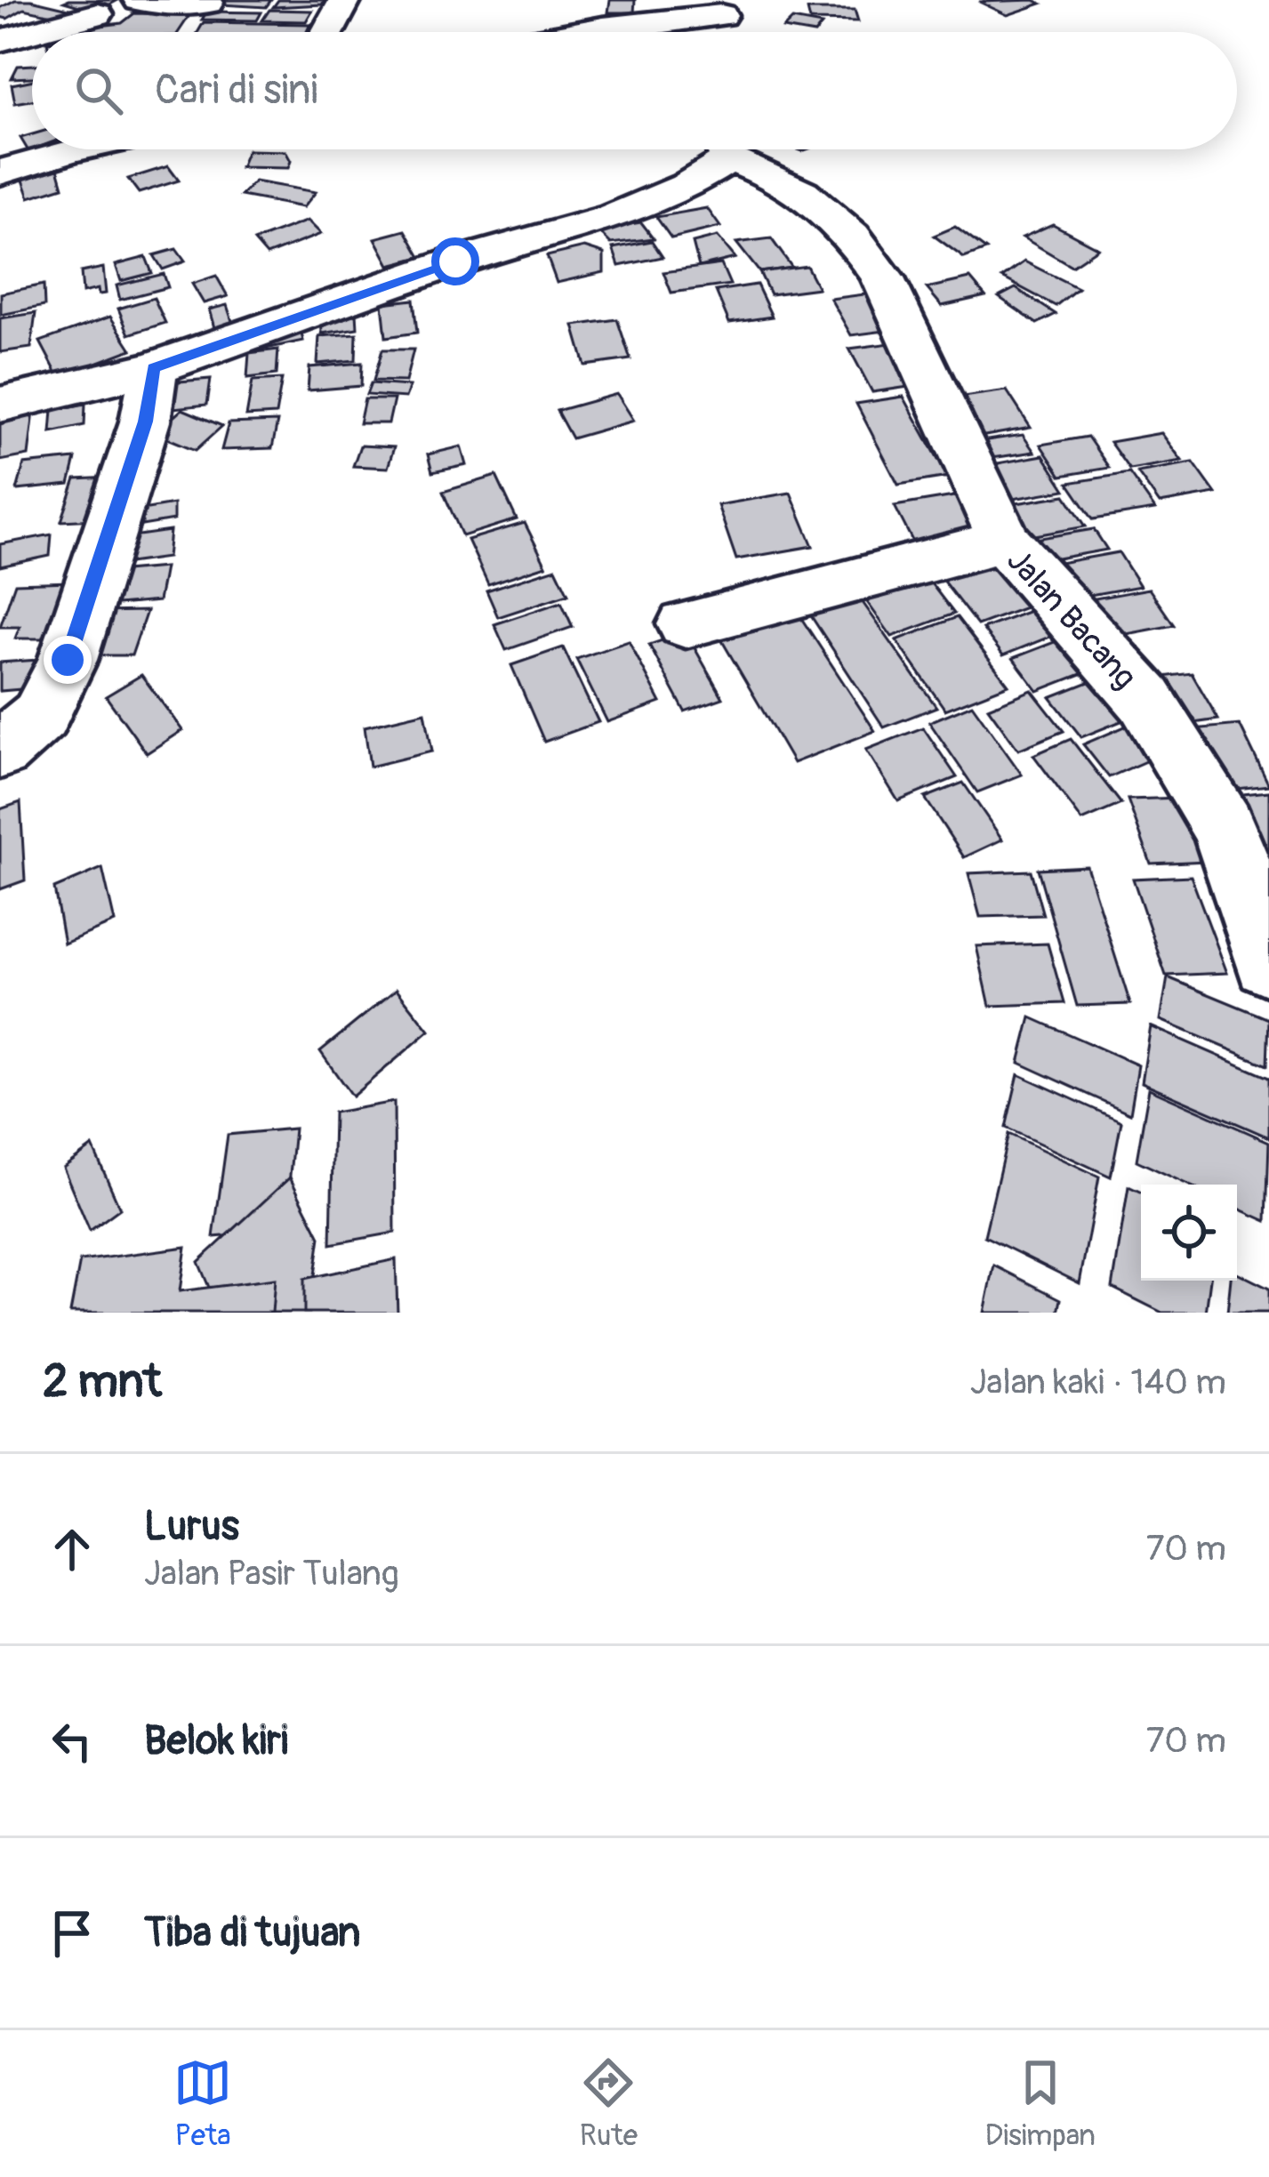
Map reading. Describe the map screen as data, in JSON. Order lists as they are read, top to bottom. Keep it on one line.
{"streets":{"street":["Jalan Bacang"]},"page":{"search":"Cari di sini","heading":["2 mnt","Jalan kaki · 140 m"],"list":[["Lurus","Jalan Pasir Tulang","70 m"],["Belok kiri","70 m"],"Tiba di tujuan"],"nav":["Peta","Rute","Disimpan"]}}
